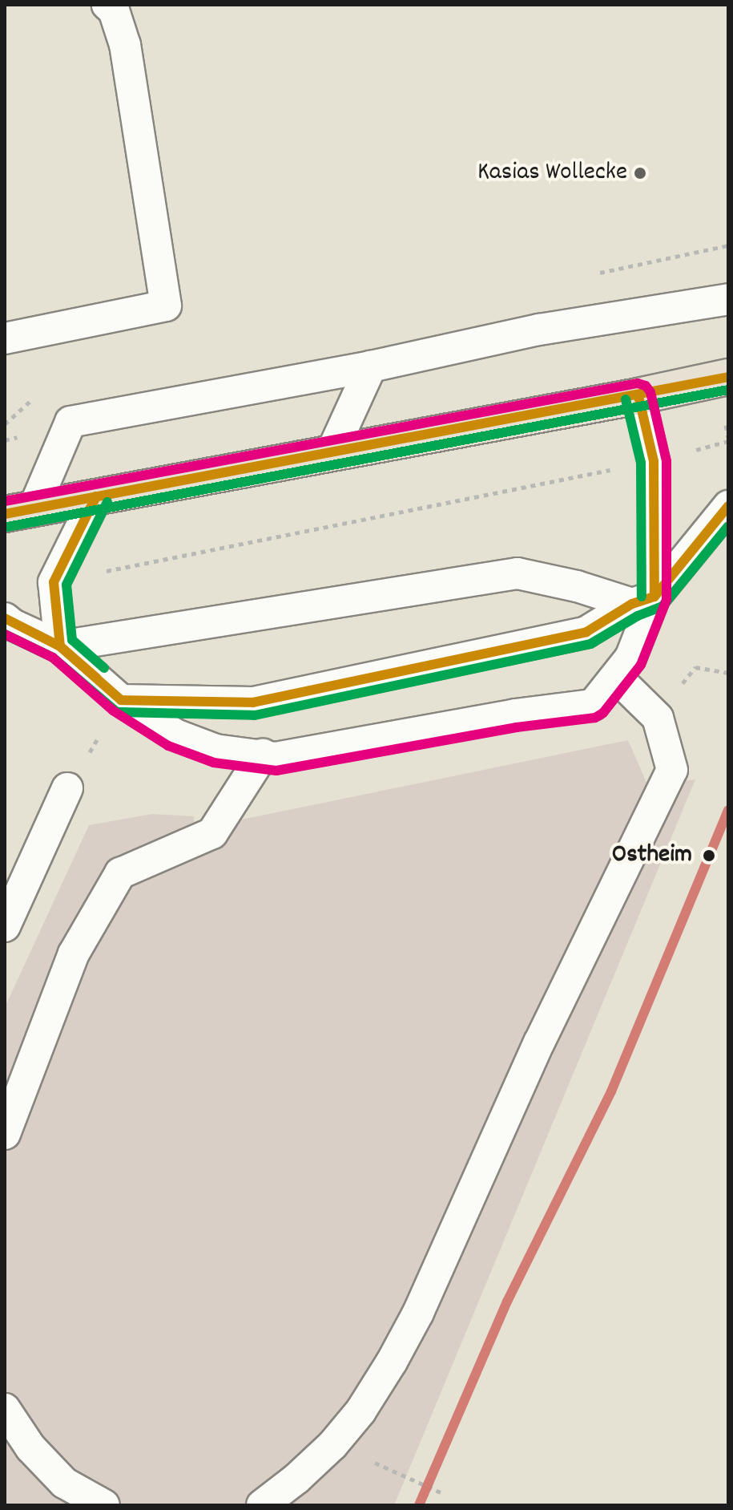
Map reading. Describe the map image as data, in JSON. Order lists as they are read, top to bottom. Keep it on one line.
{"places":["Kasias Wollecke","Ostheim"]}
